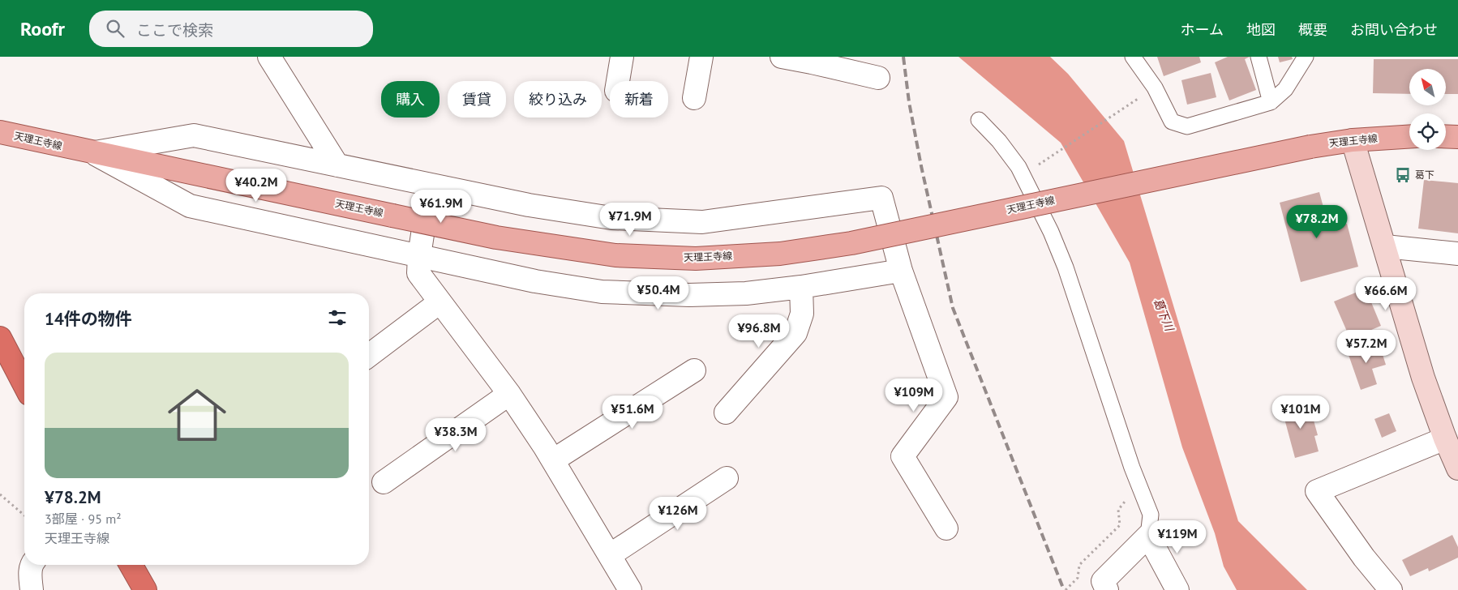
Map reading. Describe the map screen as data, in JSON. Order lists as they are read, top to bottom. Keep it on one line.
{"streets":{"main road":["天理王寺線"]},"water":["葛下川"],"places":{"bus stop":["葛下"]},"north":"top left","page":{"header":"Roofr","search":"ここで検索","nav":["ホーム","地図","概要","お問い合わせ"],"chip":["購入","賃貸","絞り込み","新着"],"price":["¥40.2M","¥61.9M","¥71.9M","¥78.2M","¥50.4M","¥66.6M","¥96.8M","¥57.2M","¥109M","¥51.6M","¥101M","¥38.3M","¥126M","¥119M"],"heading":"14件の物件","list":[{"name":"¥78.2M","note":"3部屋 · 95 m² · 天理王寺線"}]}}
